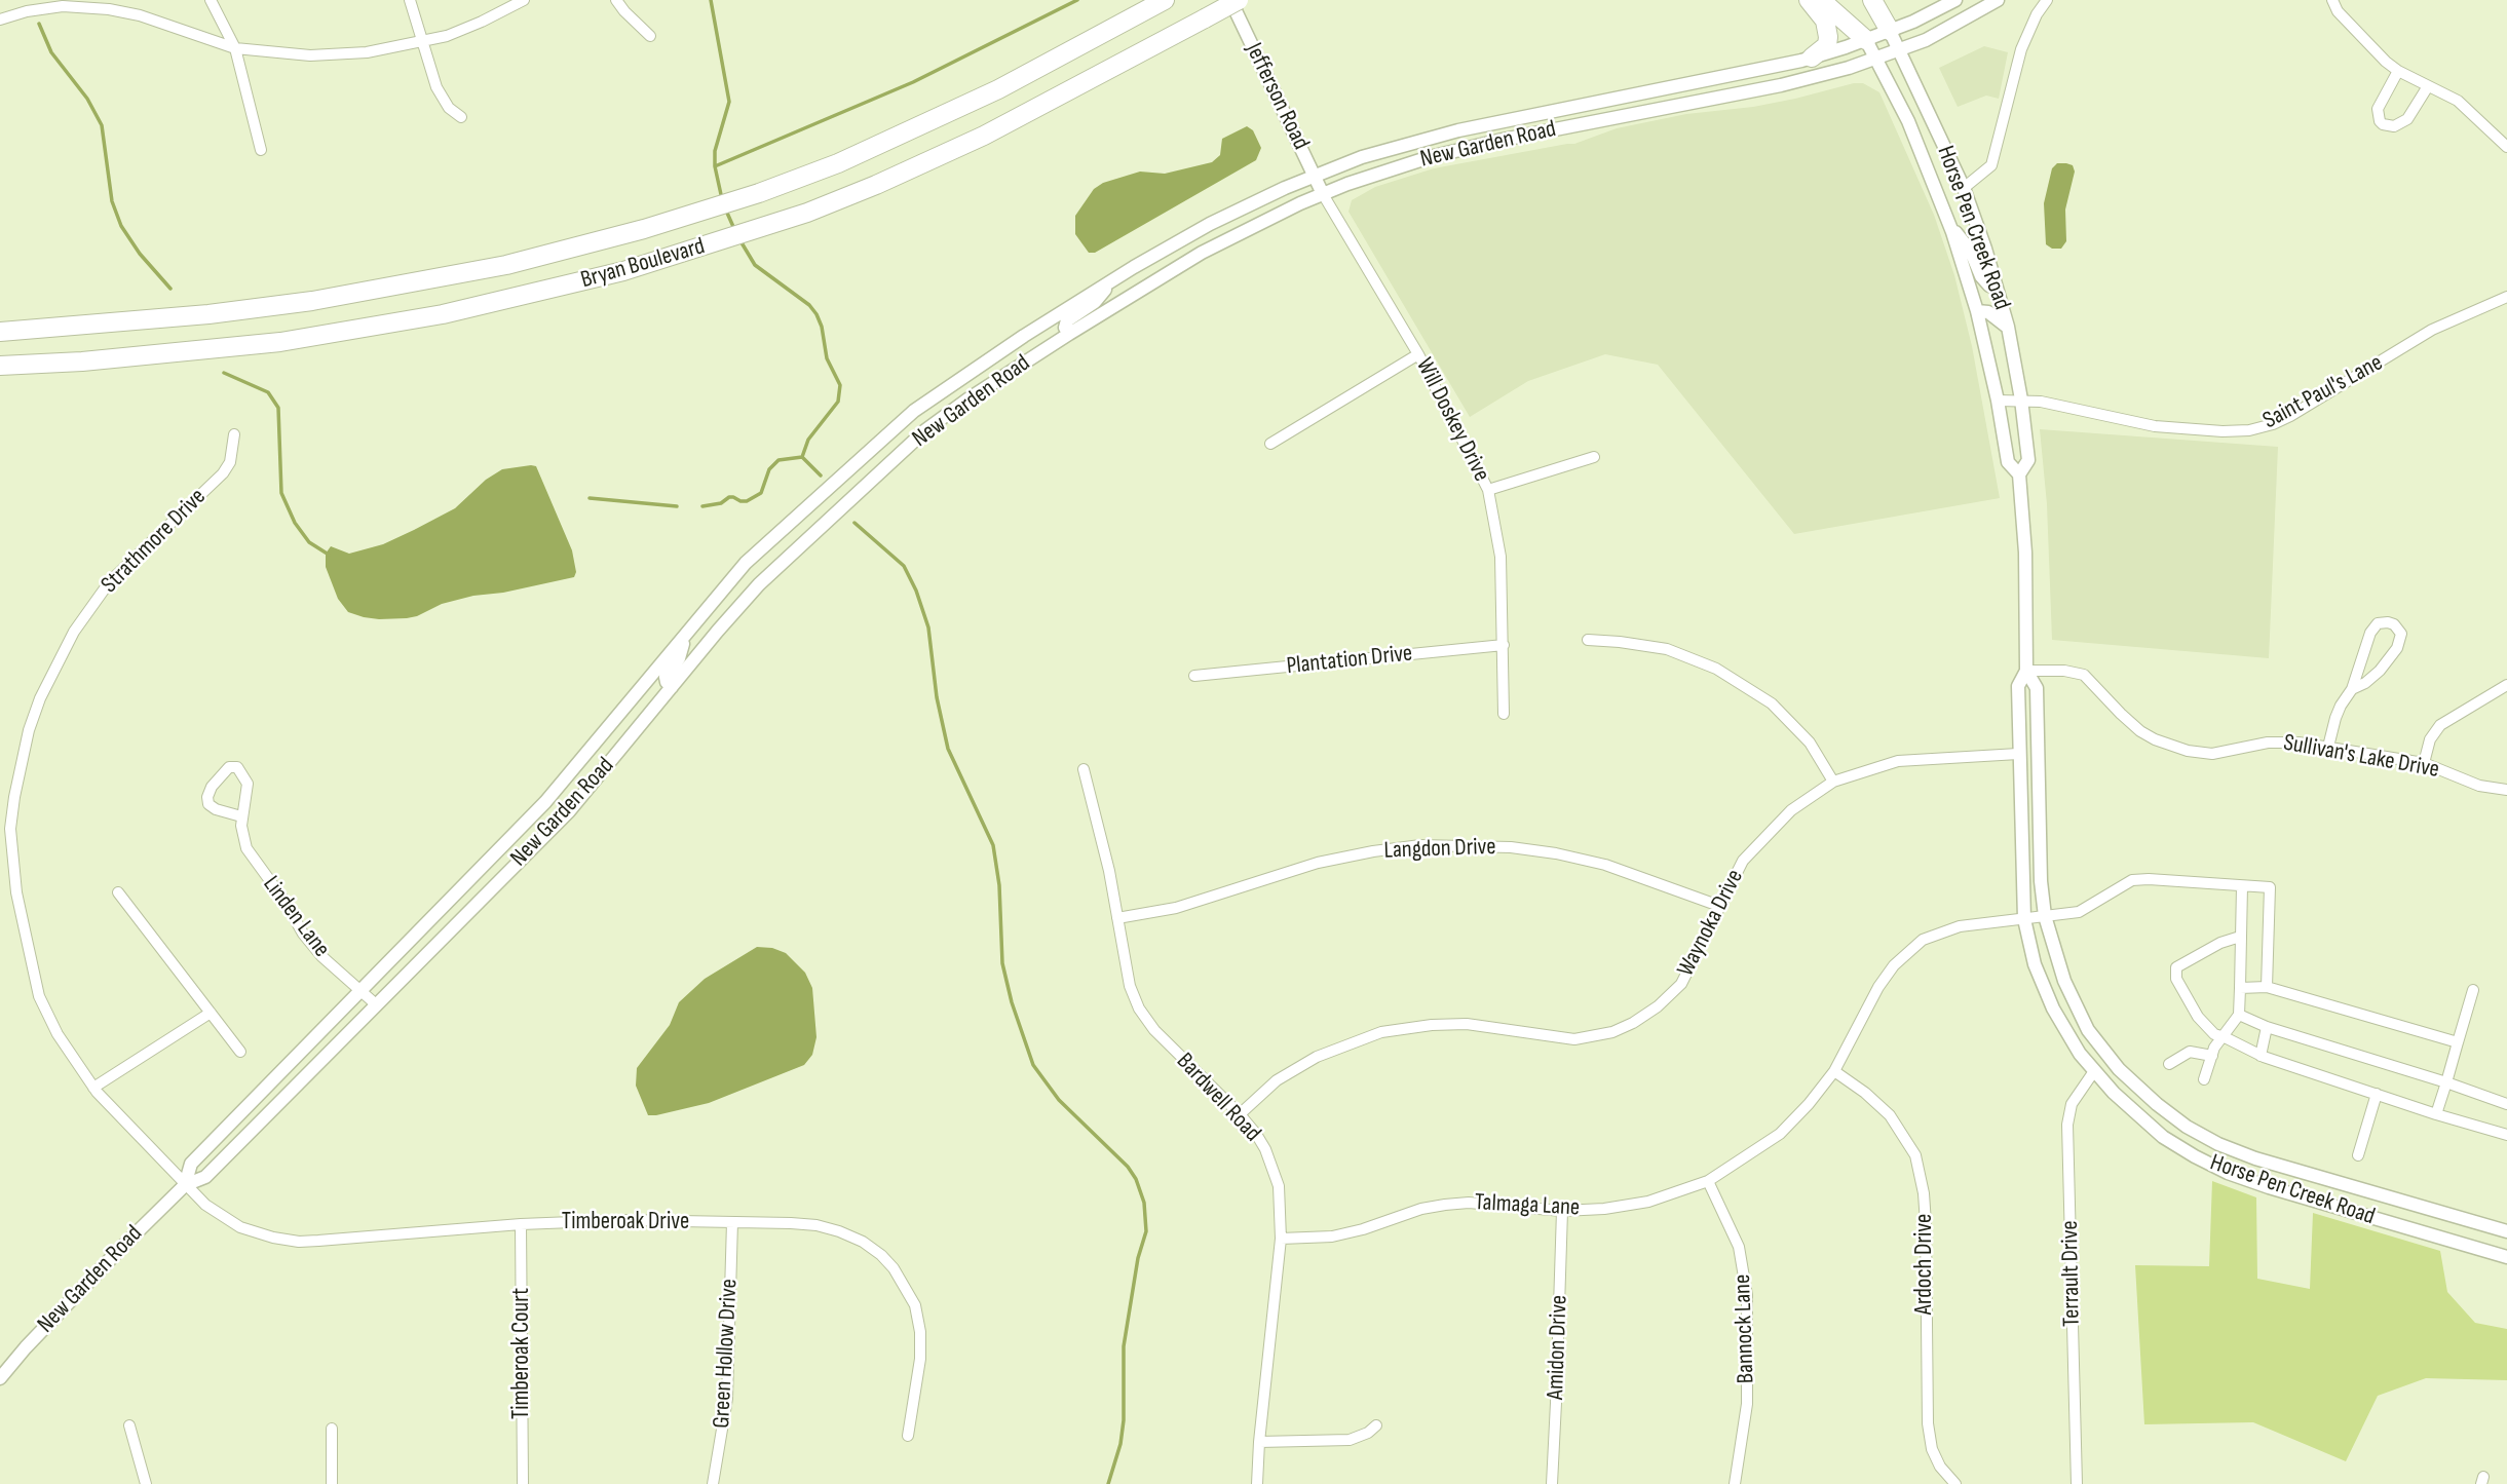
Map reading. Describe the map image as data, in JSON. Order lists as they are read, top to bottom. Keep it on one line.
{"streets":{"highway":["Bryan Boulevard"],"main road":["Jefferson Road","New Garden Road","Horse Pen Creek Road"],"street":["Saint Paul's Lane","Will Doskey Drive","Strathmore Drive","Plantation Drive","Sullivan's Lake Drive","Langdon Drive","Linden Lane","Waynoka Drive","Bardwell Road","Talmaga Lane","Timberoak Drive","Ardoch Drive","Terrault Drive","Bannock Lane","Amidon Drive","Timberoak Court","Green Hollow Drive"]},"crossings":[["Jefferson Road","New Garden Road"],["Jefferson Road","Will Doskey Drive"],["New Garden Road","Horse Pen Creek Road"],["New Garden Road","Will Doskey Drive"],["New Garden Road","Strathmore Drive"],["New Garden Road","Linden Lane"],["New Garden Road","Timberoak Drive"],["Horse Pen Creek Road","Saint Paul's Lane"],["Horse Pen Creek Road","Sullivan's Lake Drive"],["Horse Pen Creek Road","Waynoka Drive"],["Horse Pen Creek Road","Talmaga Lane"],["Horse Pen Creek Road","Terrault Drive"],["Will Doskey Drive","Plantation Drive"],["Strathmore Drive","Timberoak Drive"],["Langdon Drive","Waynoka Drive"],["Langdon Drive","Bardwell Road"],["Waynoka Drive","Bardwell Road"],["Bardwell Road","Talmaga Lane"],["Talmaga Lane","Ardoch Drive"],["Talmaga Lane","Bannock Lane"],["Talmaga Lane","Amidon Drive"],["Timberoak Drive","Timberoak Court"],["Timberoak Drive","Green Hollow Drive"]]}
